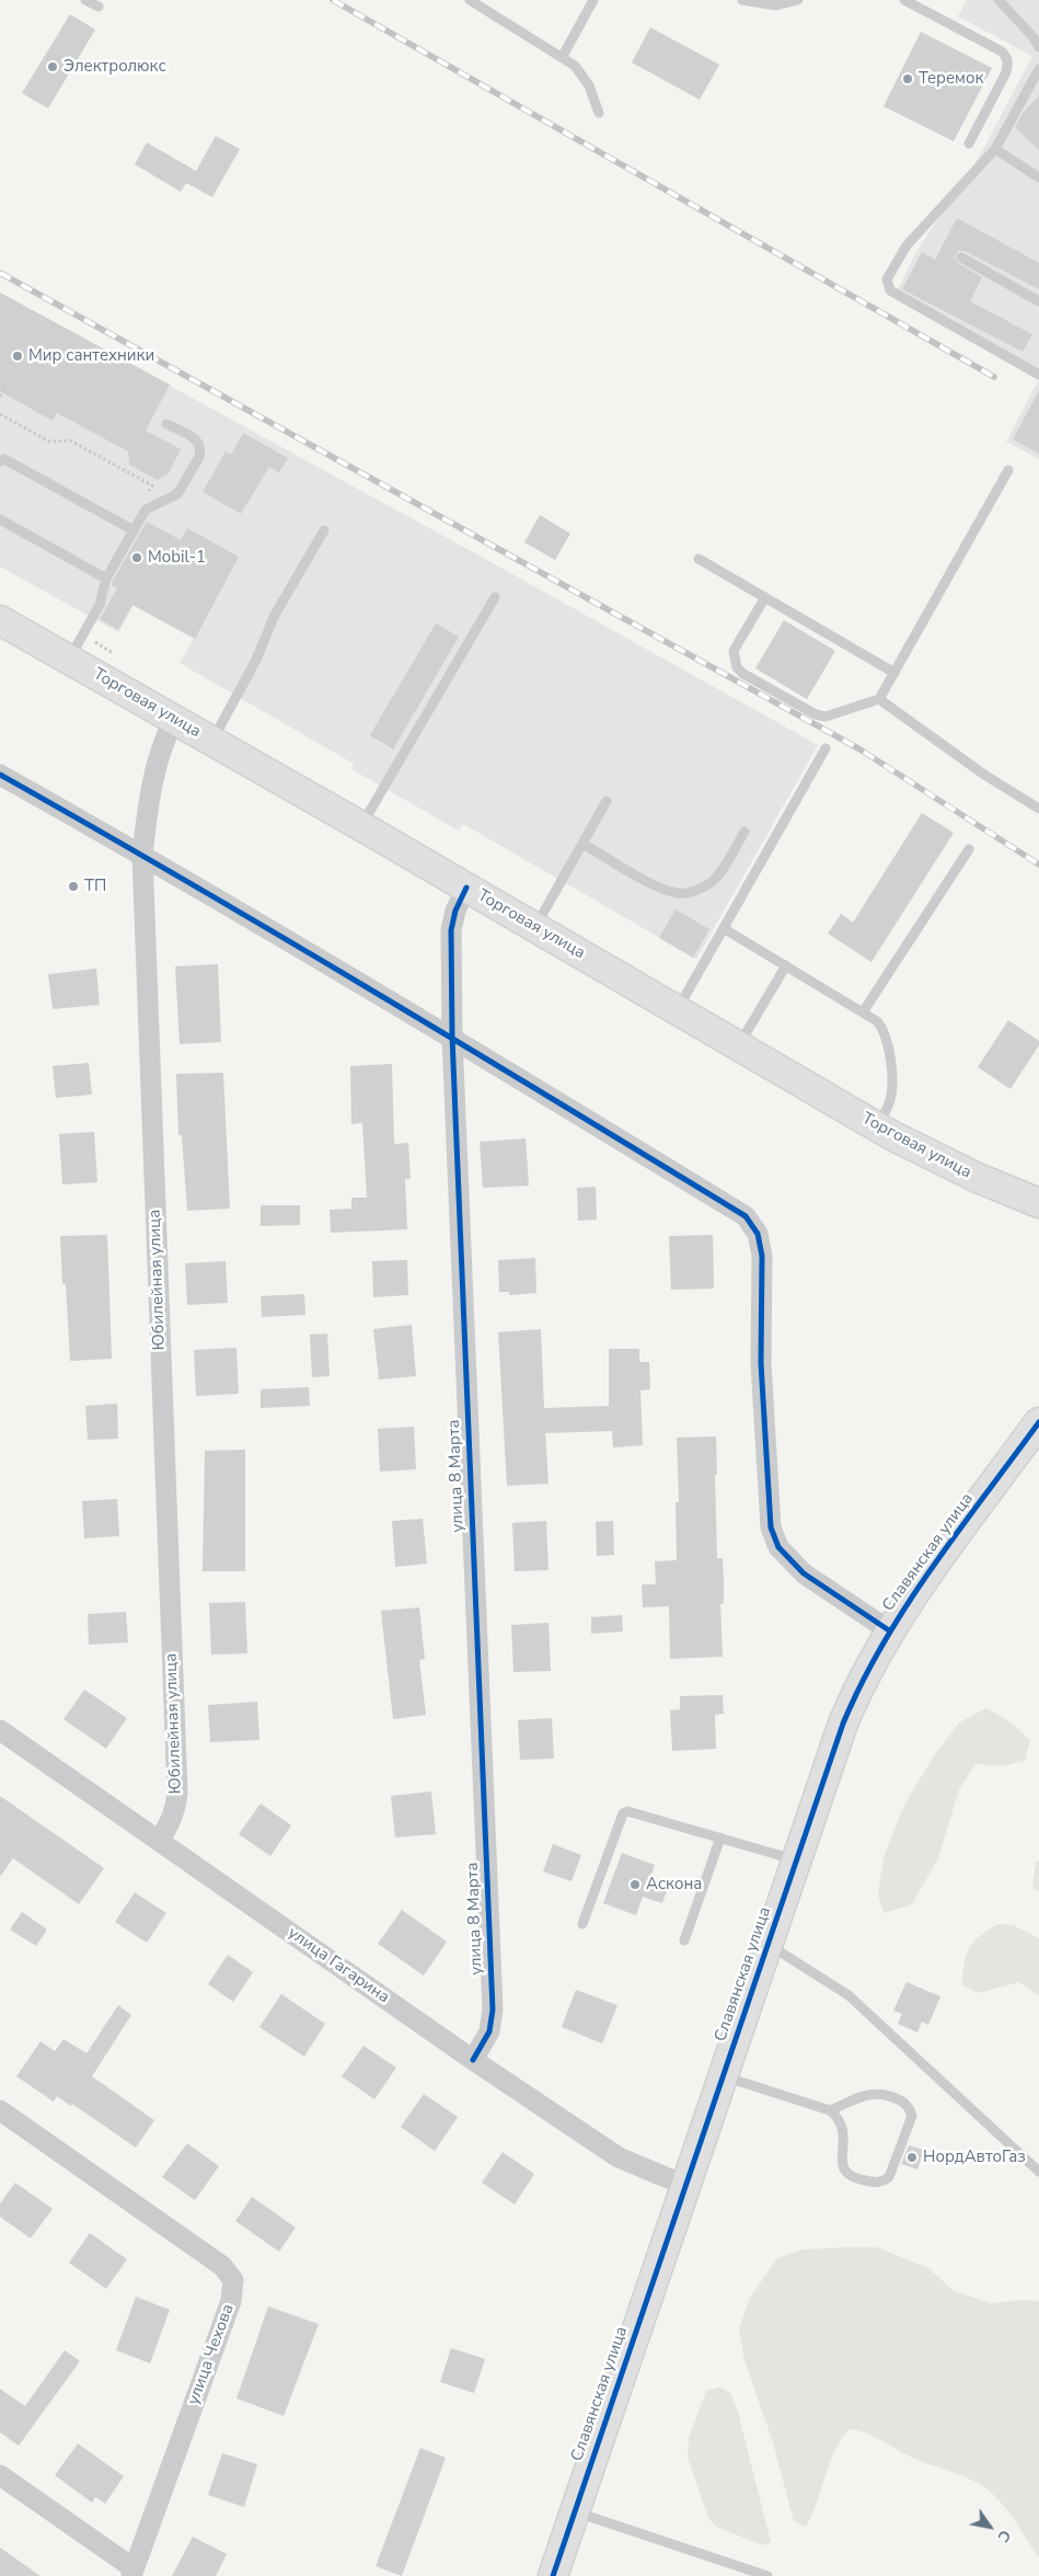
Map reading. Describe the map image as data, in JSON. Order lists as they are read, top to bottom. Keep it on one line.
{"streets":{"street":["Торговая улица","Юбилейная улица","улица 8 Марта","Славянская улица","улица Гагарина","улица Чехова"]},"crossings":[["Торговая улица","Юбилейная улица"],["Торговая улица","улица 8 Марта"],["Юбилейная улица","улица Гагарина"],["улица 8 Марта","улица Гагарина"],["Славянская улица","улица Гагарина"]],"places":["Электролюкс","Теремок","Мир сантехники","Mobil-1","ТП","Аскона","НордАвтоГаз"],"north":"bottom right"}
